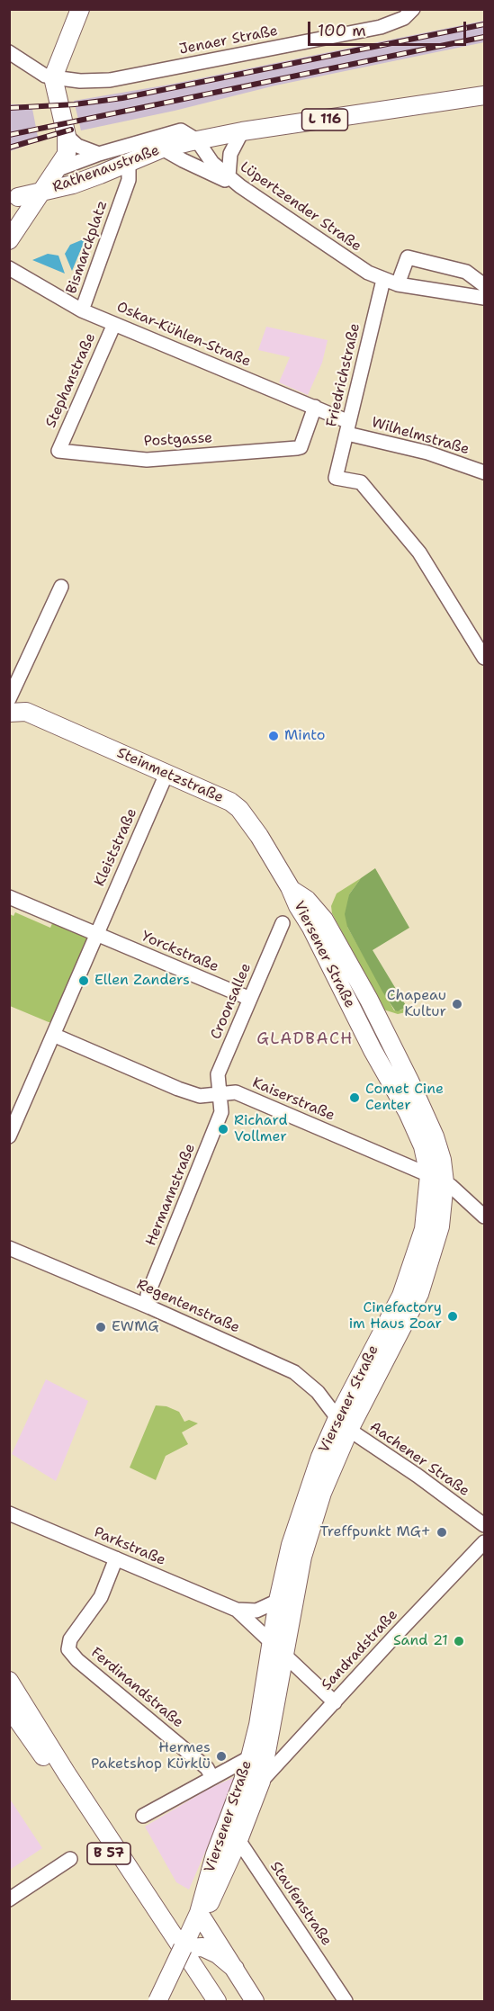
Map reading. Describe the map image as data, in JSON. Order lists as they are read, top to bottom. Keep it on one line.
{"streets":{"main road":["L 116","Rathenaustraße","Steinmetzstraße","Viersener Straße","B 57"],"street":["Jenaer Straße","Lüpertzender Straße","Bismarckplatz","Oskar-Kühlen-Straße","Friedrichstraße","Stephanstraße","Wilhelmstraße","Postgasse","Kleiststraße","Yorckstraße","Croonsallee","Kaiserstraße","Hermannstraße","Regentenstraße","Aachener Straße","Parkstraße","Sandradstraße","Ferdinandstraße","Staufenstraße"]},"crossings":[["Rathenaustraße","Lüpertzender Straße"],["Rathenaustraße","Bismarckplatz"],["Lüpertzender Straße","Friedrichstraße"],["Bismarckplatz","Oskar-Kühlen-Straße"],["Oskar-Kühlen-Straße","Friedrichstraße"],["Oskar-Kühlen-Straße","Stephanstraße"],["Oskar-Kühlen-Straße","Wilhelmstraße"],["Oskar-Kühlen-Straße","Postgasse"],["Friedrichstraße","Wilhelmstraße"],["Stephanstraße","Postgasse"],["Steinmetzstraße","Kleiststraße"],["Steinmetzstraße","Viersener Straße"],["Kleiststraße","Yorckstraße"],["Kleiststraße","Kaiserstraße"],["Yorckstraße","Croonsallee"],["Viersener Straße","Kaiserstraße"],["Viersener Straße","Regentenstraße"],["Viersener Straße","Aachener Straße"],["Viersener Straße","Parkstraße"],["Viersener Straße","Sandradstraße"],["Viersener Straße","Staufenstraße"],["Croonsallee","Kaiserstraße"],["Croonsallee","Hermannstraße"],["Kaiserstraße","Hermannstraße"],["Hermannstraße","Regentenstraße"],["Regentenstraße","Aachener Straße"],["Parkstraße","Sandradstraße"],["Parkstraße","Ferdinandstraße"]],"districts":["GLADBACH"],"places":["Minto","Ellen Zanders","Chapeau Kultur","Comet Cine Center","Richard Vollmer","Cinefactory im Haus Zoar","EWMG","Treffpunkt MG+","Sand 21","Hermes Paketshop Kürklü"],"scale_bar":"100 m"}
